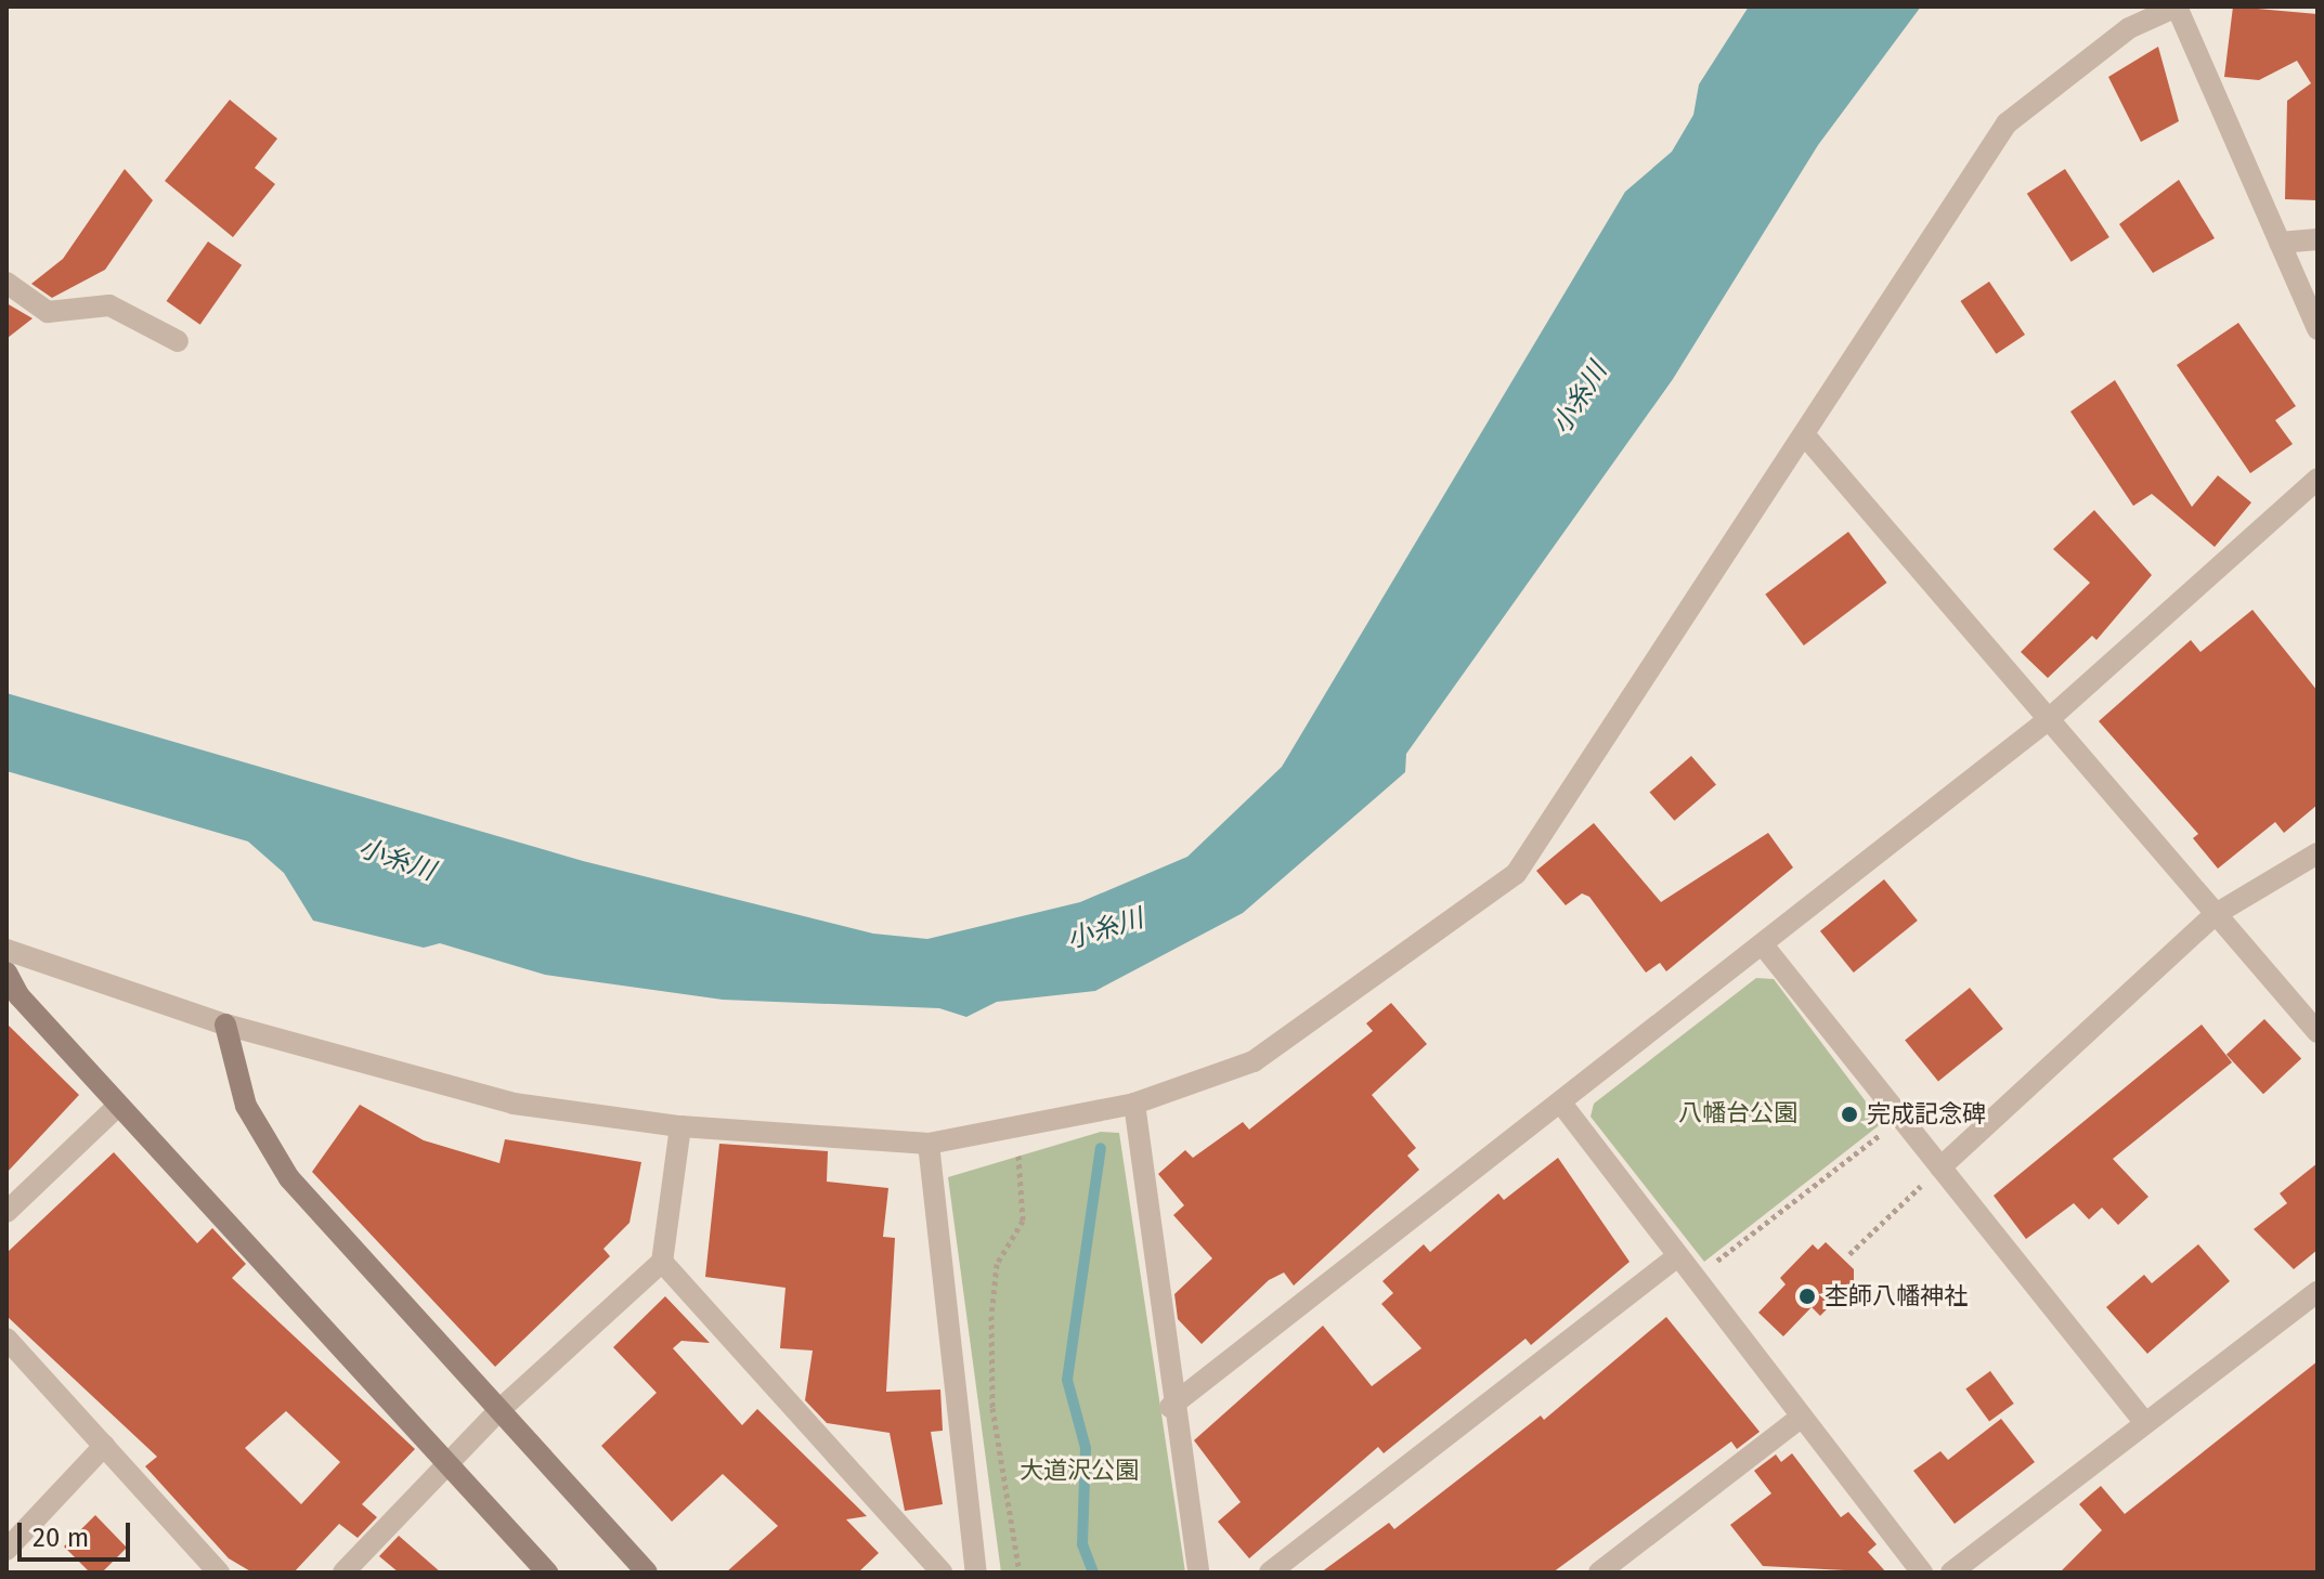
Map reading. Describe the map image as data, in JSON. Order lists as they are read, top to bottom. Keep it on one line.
{"water":["小糸川"],"parks":["八幡台公園","大道沢公園"],"places":["完成記念碑","杢師八幡神社"],"scale_bar":"20 m"}
